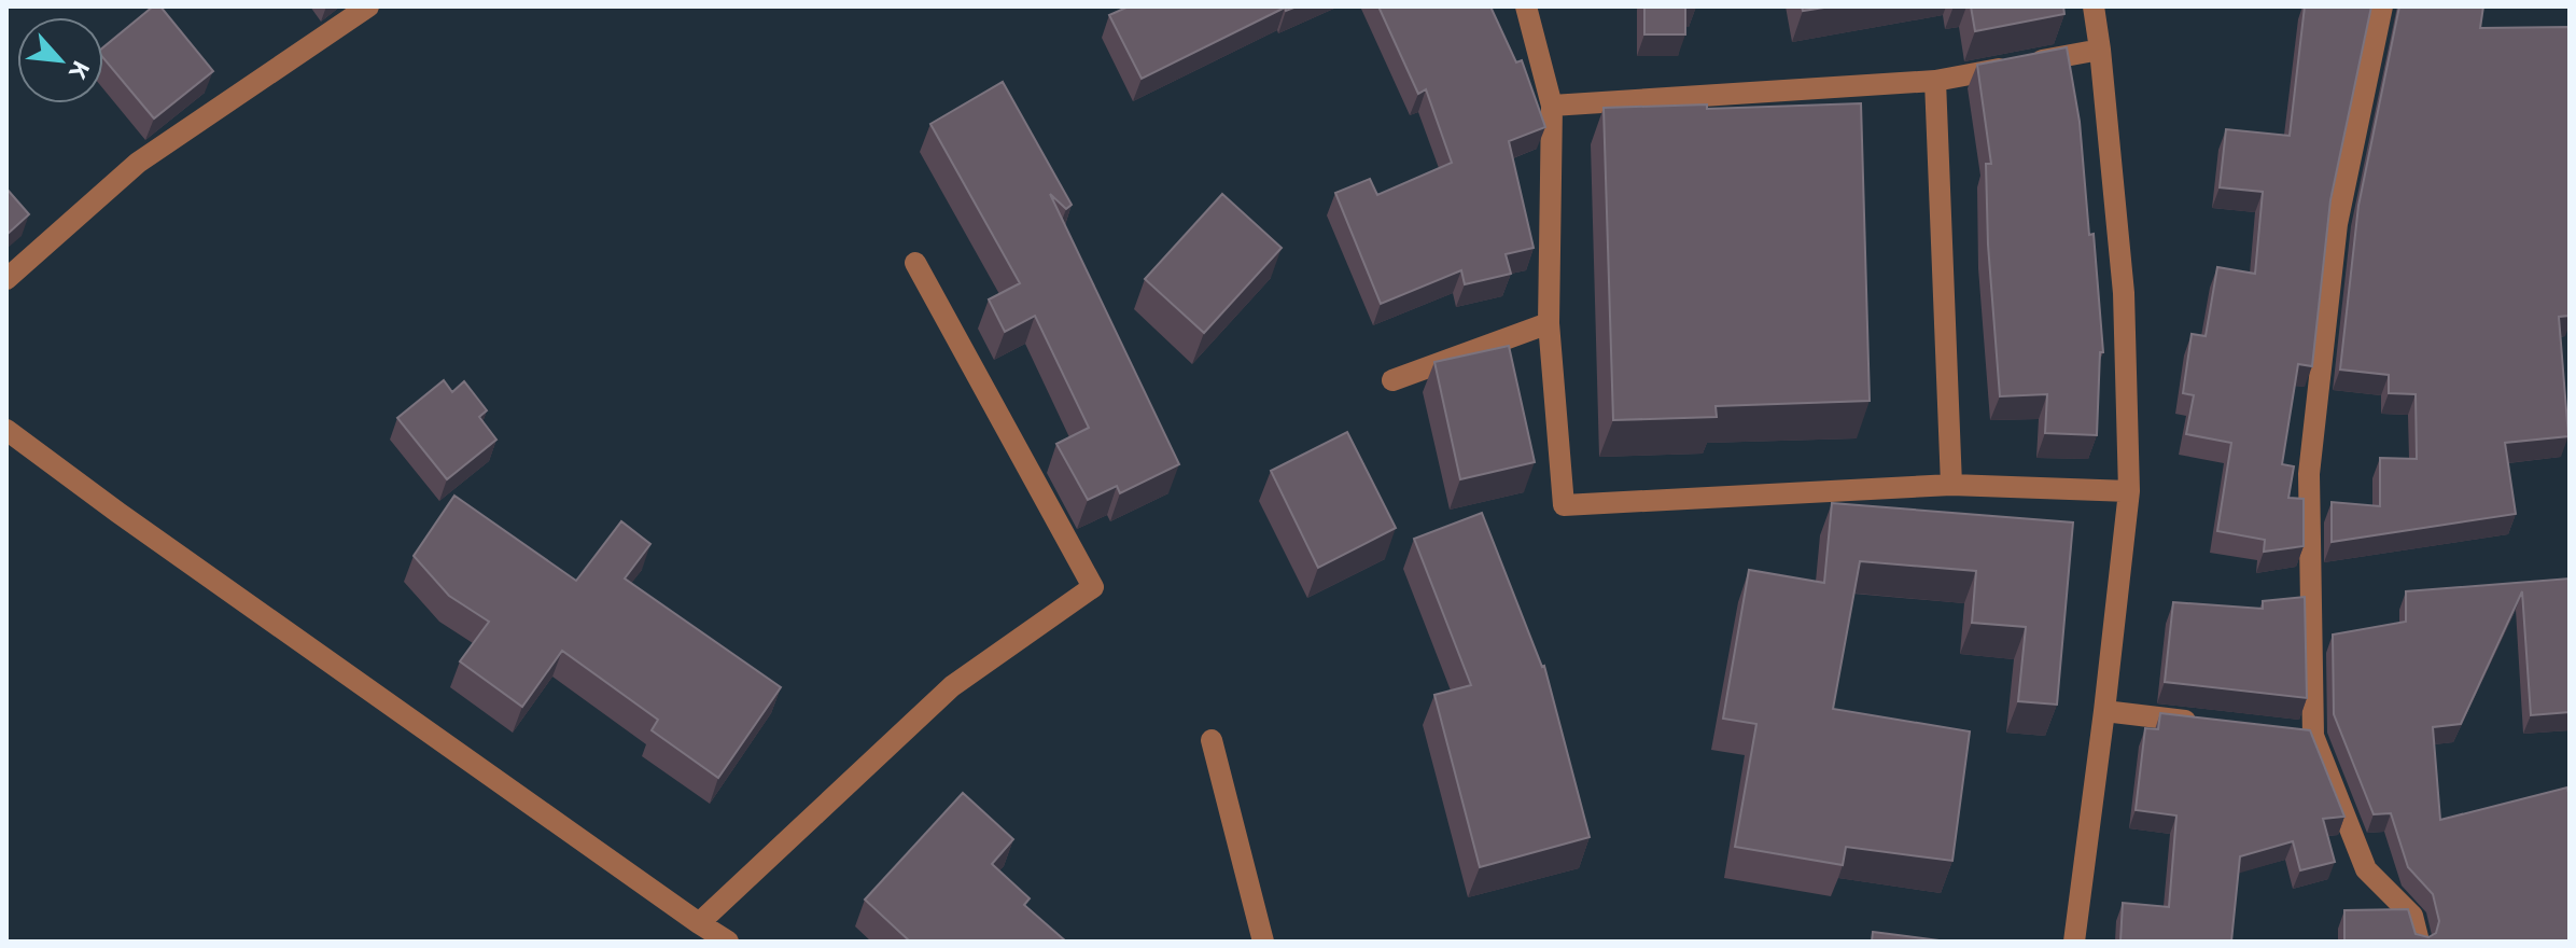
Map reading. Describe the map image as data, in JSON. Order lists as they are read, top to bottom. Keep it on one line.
{"north":"bottom right"}
